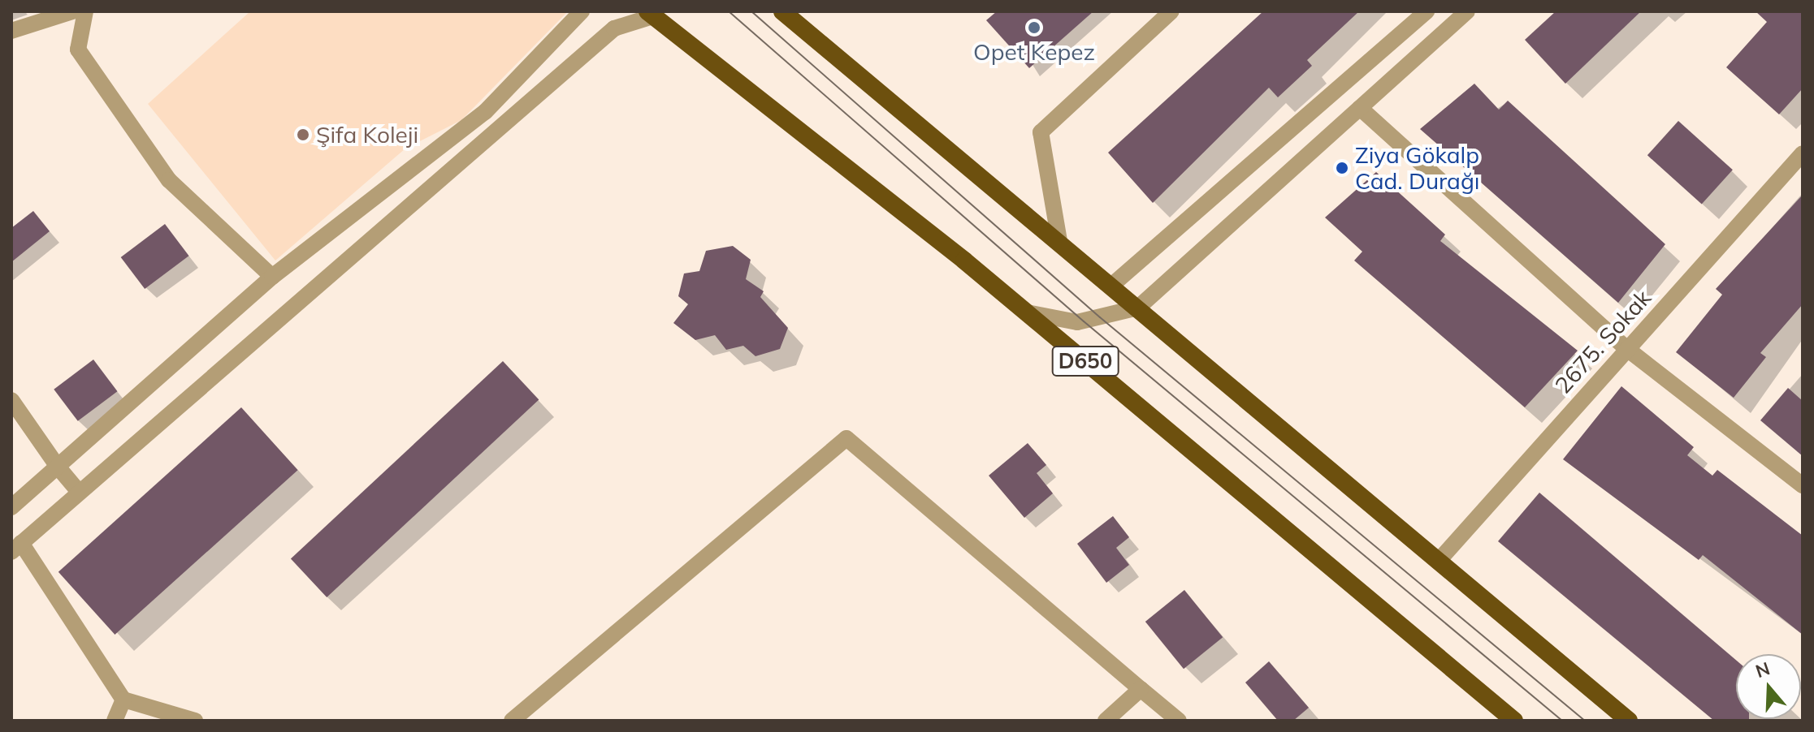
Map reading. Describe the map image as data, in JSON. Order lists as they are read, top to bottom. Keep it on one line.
{"streets":{"highway":["D650"],"street":["2675. Sokak"]},"places":["Opet Kepez","Şifa Koleji","Ziya Gökalp Cad. Durağı"],"north":"top"}
